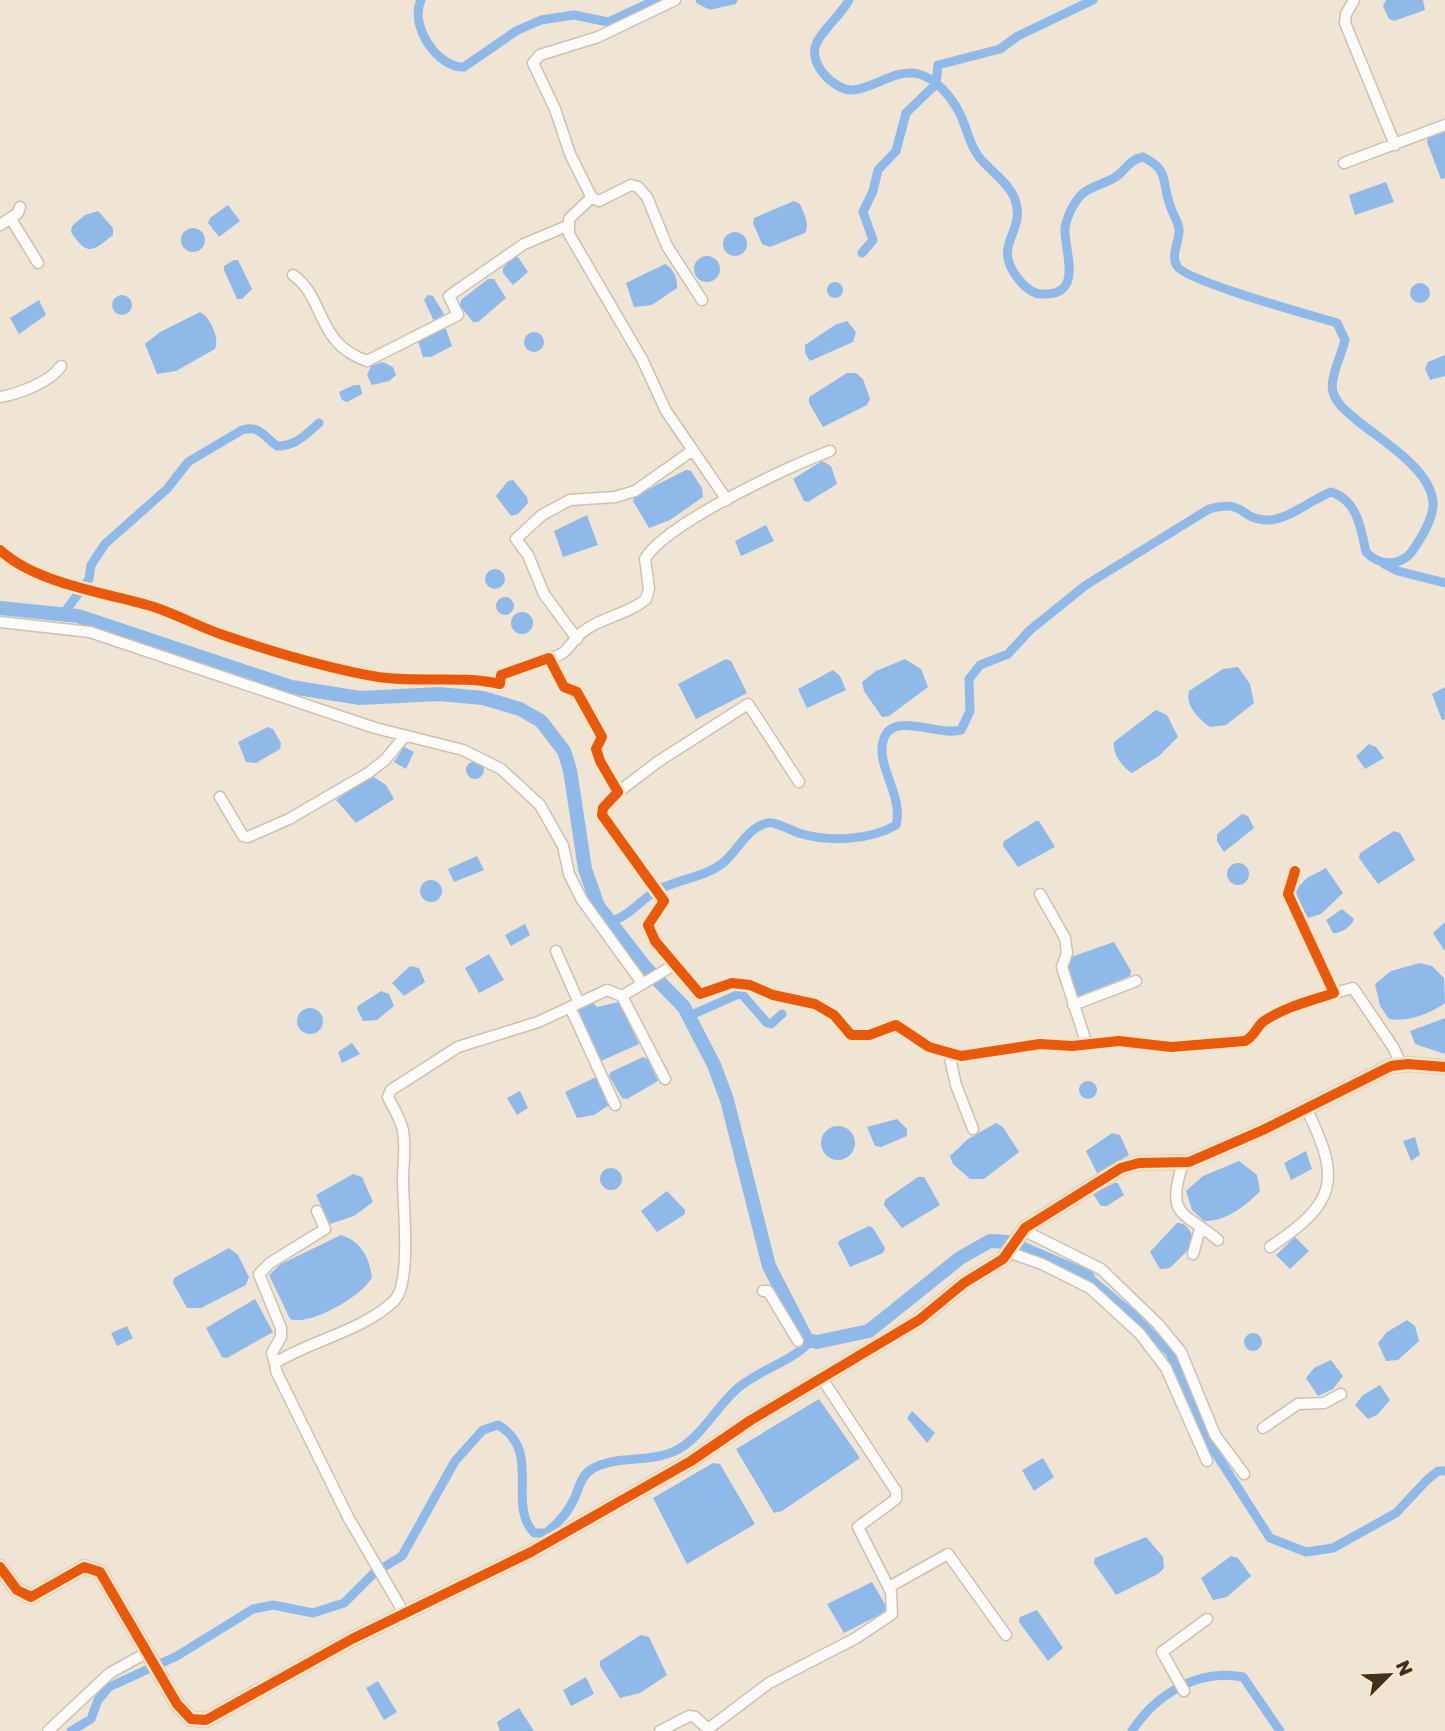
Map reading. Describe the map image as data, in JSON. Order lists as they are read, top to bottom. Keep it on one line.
{"north":"top right"}
